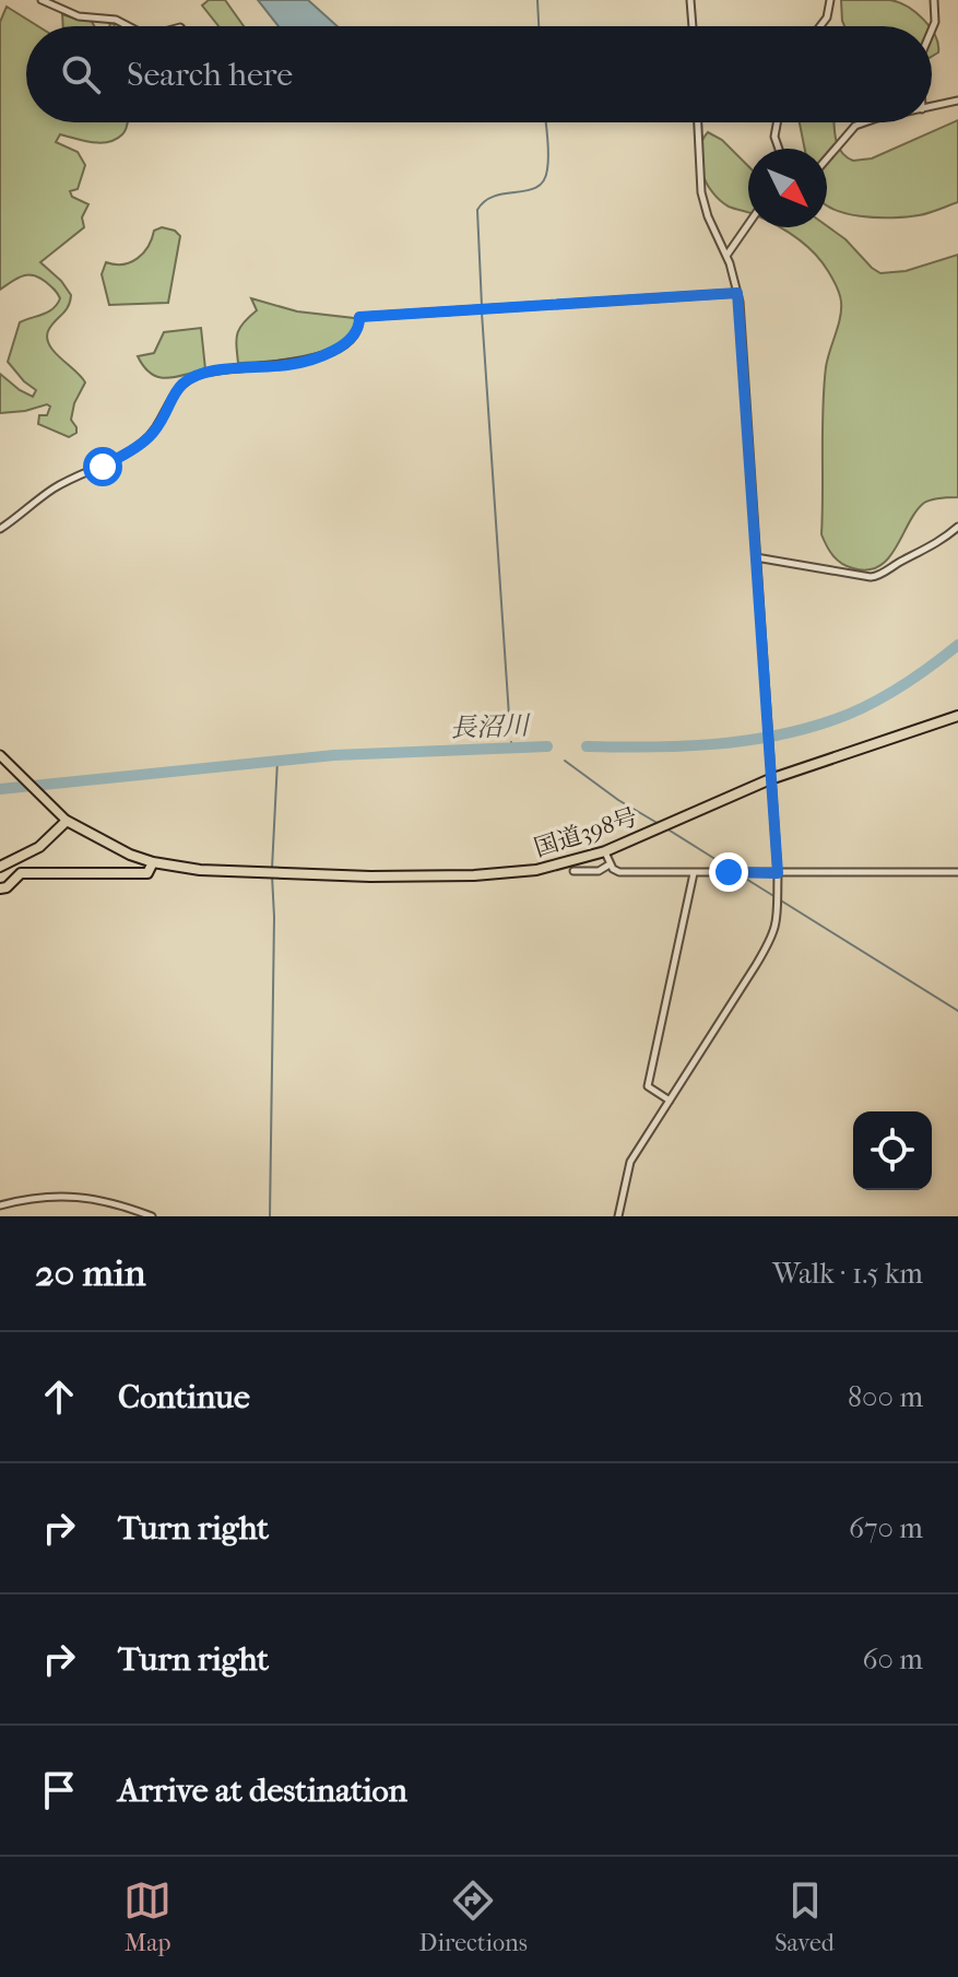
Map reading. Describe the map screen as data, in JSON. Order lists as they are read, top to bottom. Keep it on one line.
{"streets":{"highway":["国道398号"]},"water":["長沼川"],"north":"bottom right","page":{"search":"Search here","heading":["20 min","Walk · 1.5 km"],"list":[["Continue","800 m"],["Turn right","670 m"],["Turn right","60 m"],"Arrive at destination"],"nav":["Map","Directions","Saved"]}}
